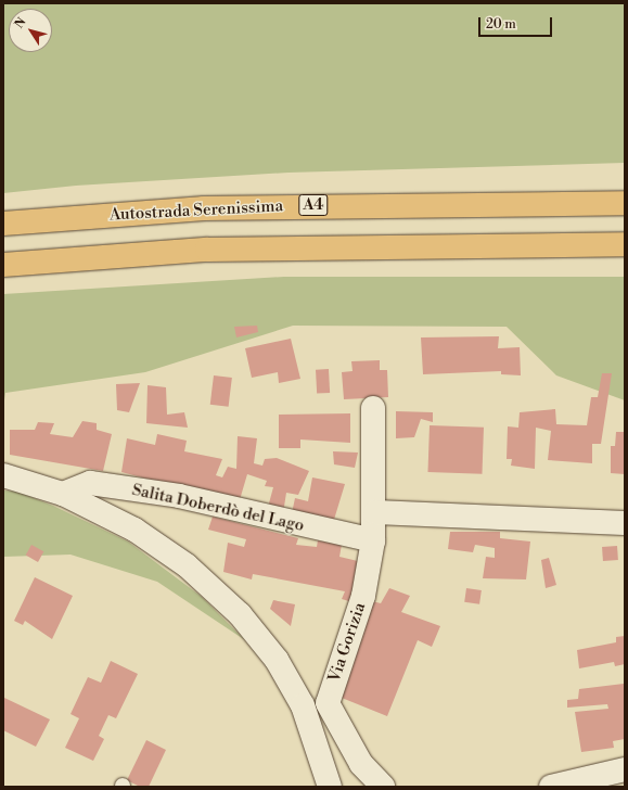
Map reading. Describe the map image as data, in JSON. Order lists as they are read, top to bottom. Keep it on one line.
{"streets":{"highway":["A4","Autostrada Serenissima"],"street":["Salita Doberdò del Lago","Via Gorizia"]},"crossings":[["Salita Doberdò del Lago","Via Gorizia"]],"scale_bar":"20 m","north":"top left"}
